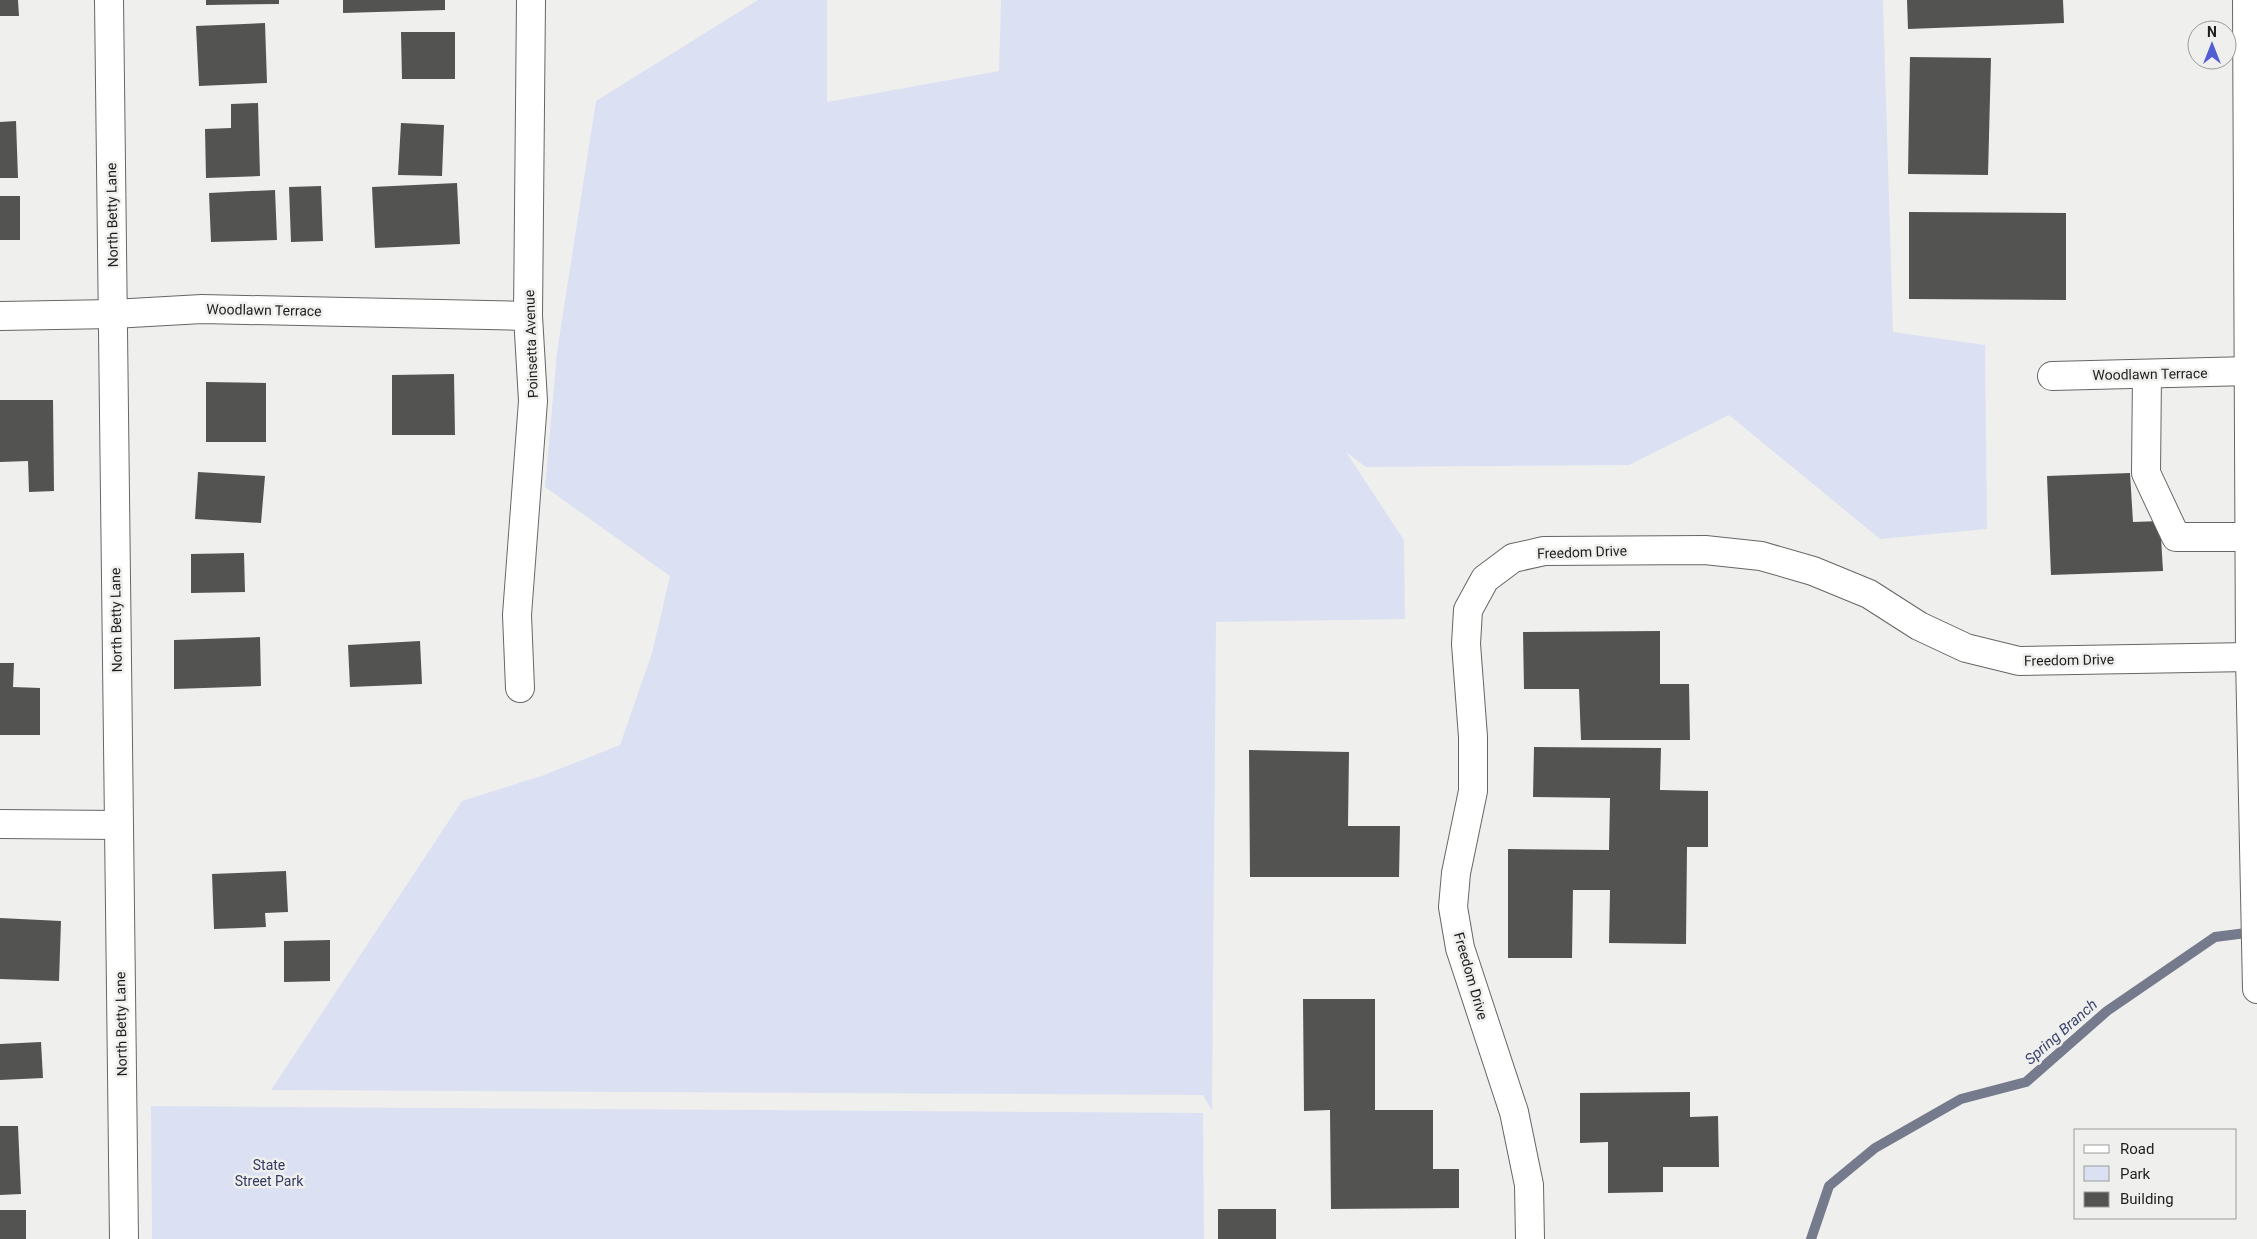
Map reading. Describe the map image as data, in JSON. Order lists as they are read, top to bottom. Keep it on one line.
{"streets":{"street":["North Betty Lane","Woodlawn Terrace","Poinsetta Avenue","Freedom Drive"]},"crossings":[["North Betty Lane","Woodlawn Terrace"],["Woodlawn Terrace","Poinsetta Avenue"]],"water":["Spring Branch"],"parks":["State Street Park"],"legend":["Road","Park","Building"],"north":"top"}
